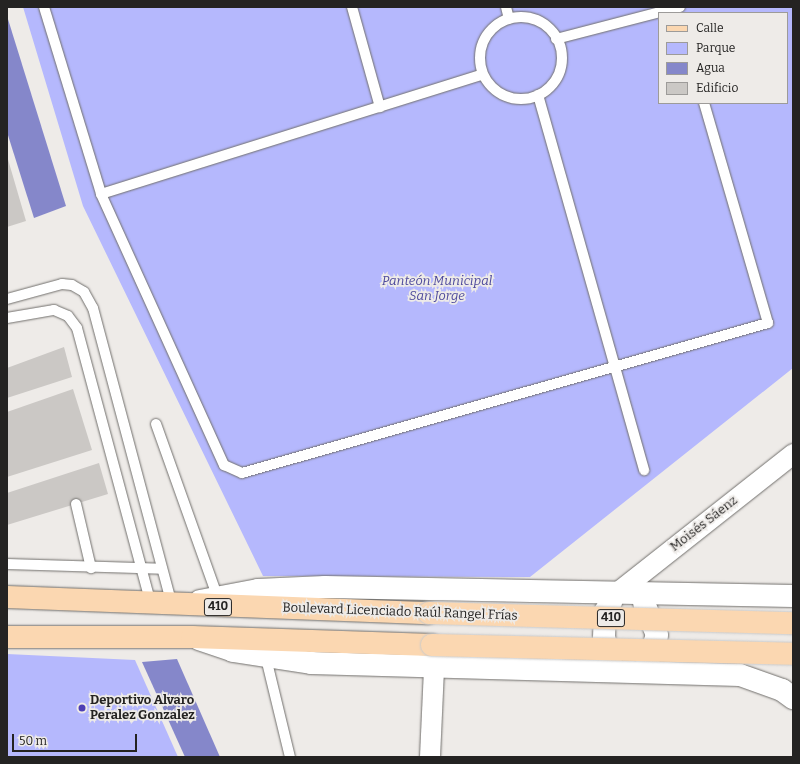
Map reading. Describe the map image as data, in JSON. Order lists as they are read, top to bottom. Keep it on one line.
{"streets":{"main road":["410","Boulevard Licenciado Raúl Rangel Frías"],"street":["Moisés Sáenz"]},"parks":["Panteón Municipal San Jorge"],"places":["Deportivo Alvaro Peralez Gonzalez"],"legend":["Calle","Parque","Agua","Edificio"],"scale_bar":"50 m"}
